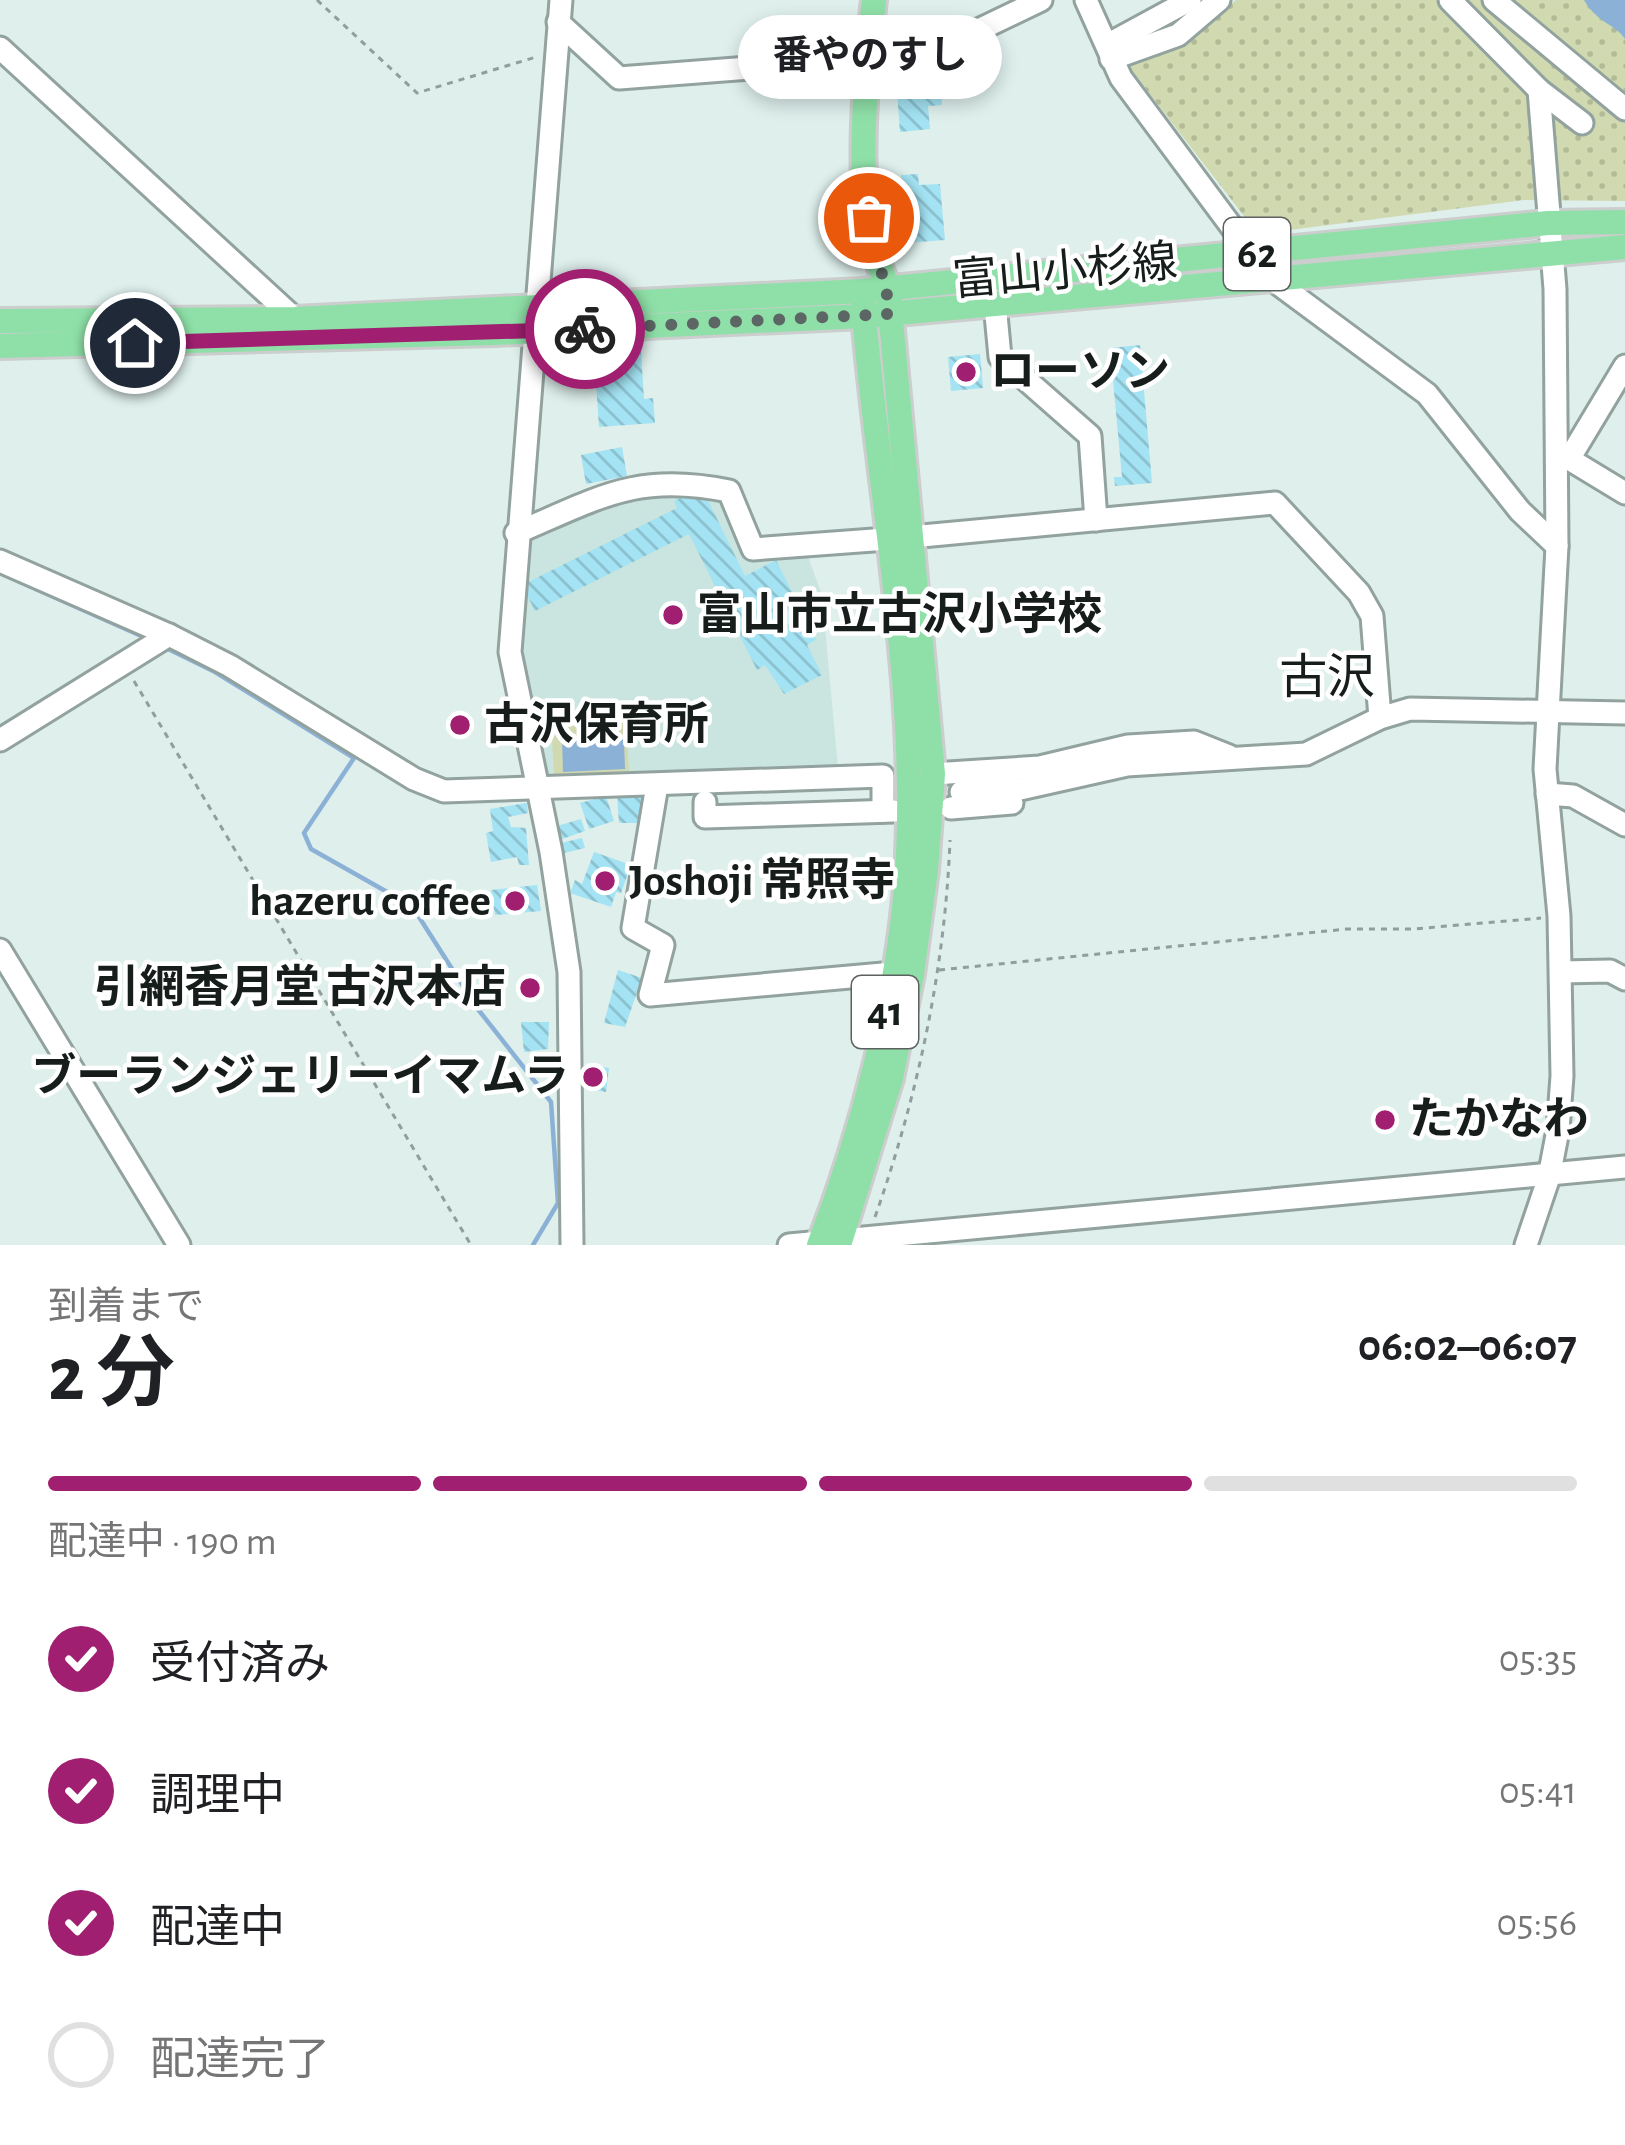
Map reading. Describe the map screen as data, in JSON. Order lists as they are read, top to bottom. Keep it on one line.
{"streets":{"main road":["62","富山小杉線","41"]},"crossings":[["富山小杉線","41"]],"districts":["古沢"],"places":["番やのすし","ローソン","富山市立古沢小学校","古沢保育所","Joshoji 常照寺","hazeru coffee","引網香月堂 古沢本店","ブーランジェリーイマムラ","たかなわ"],"page":{"bubble":"番やのすし","heading":["2 分","到着まで","06:02–06:07"],"bar":"配達中 · 190 m","list":[["受付済み","05:35"],["調理中","05:41"],["配達中","05:56"],"配達完了"]}}
